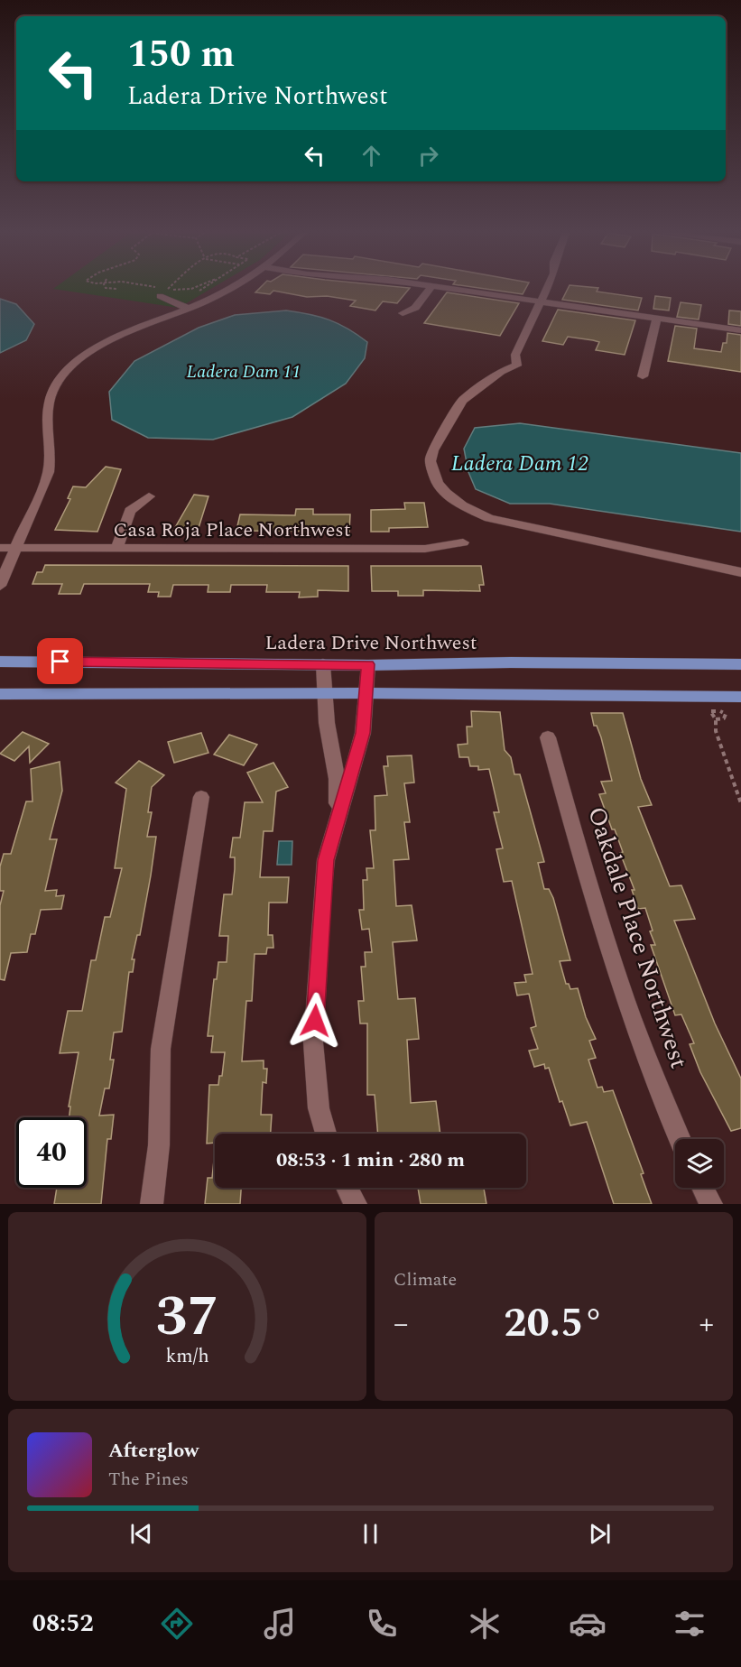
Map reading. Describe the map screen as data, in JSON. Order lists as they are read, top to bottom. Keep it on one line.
{"streets":{"main road":["Ladera Drive Northwest"],"street":["Casa Roja Place Northwest","Oakdale Place Northwest"]},"water":["Ladera Dam 11","Ladera Dam 12"],"page":{"turn":["150 m","Ladera Drive Northwest"],"limit":"40","trip":"08:53 · 1 min · 280 m","tile":"Climate","heat":["−","20.5°","+"],"song":["Afterglow","The Pines"],"tabs":"08:52","gauge":["37","km/h"]}}
